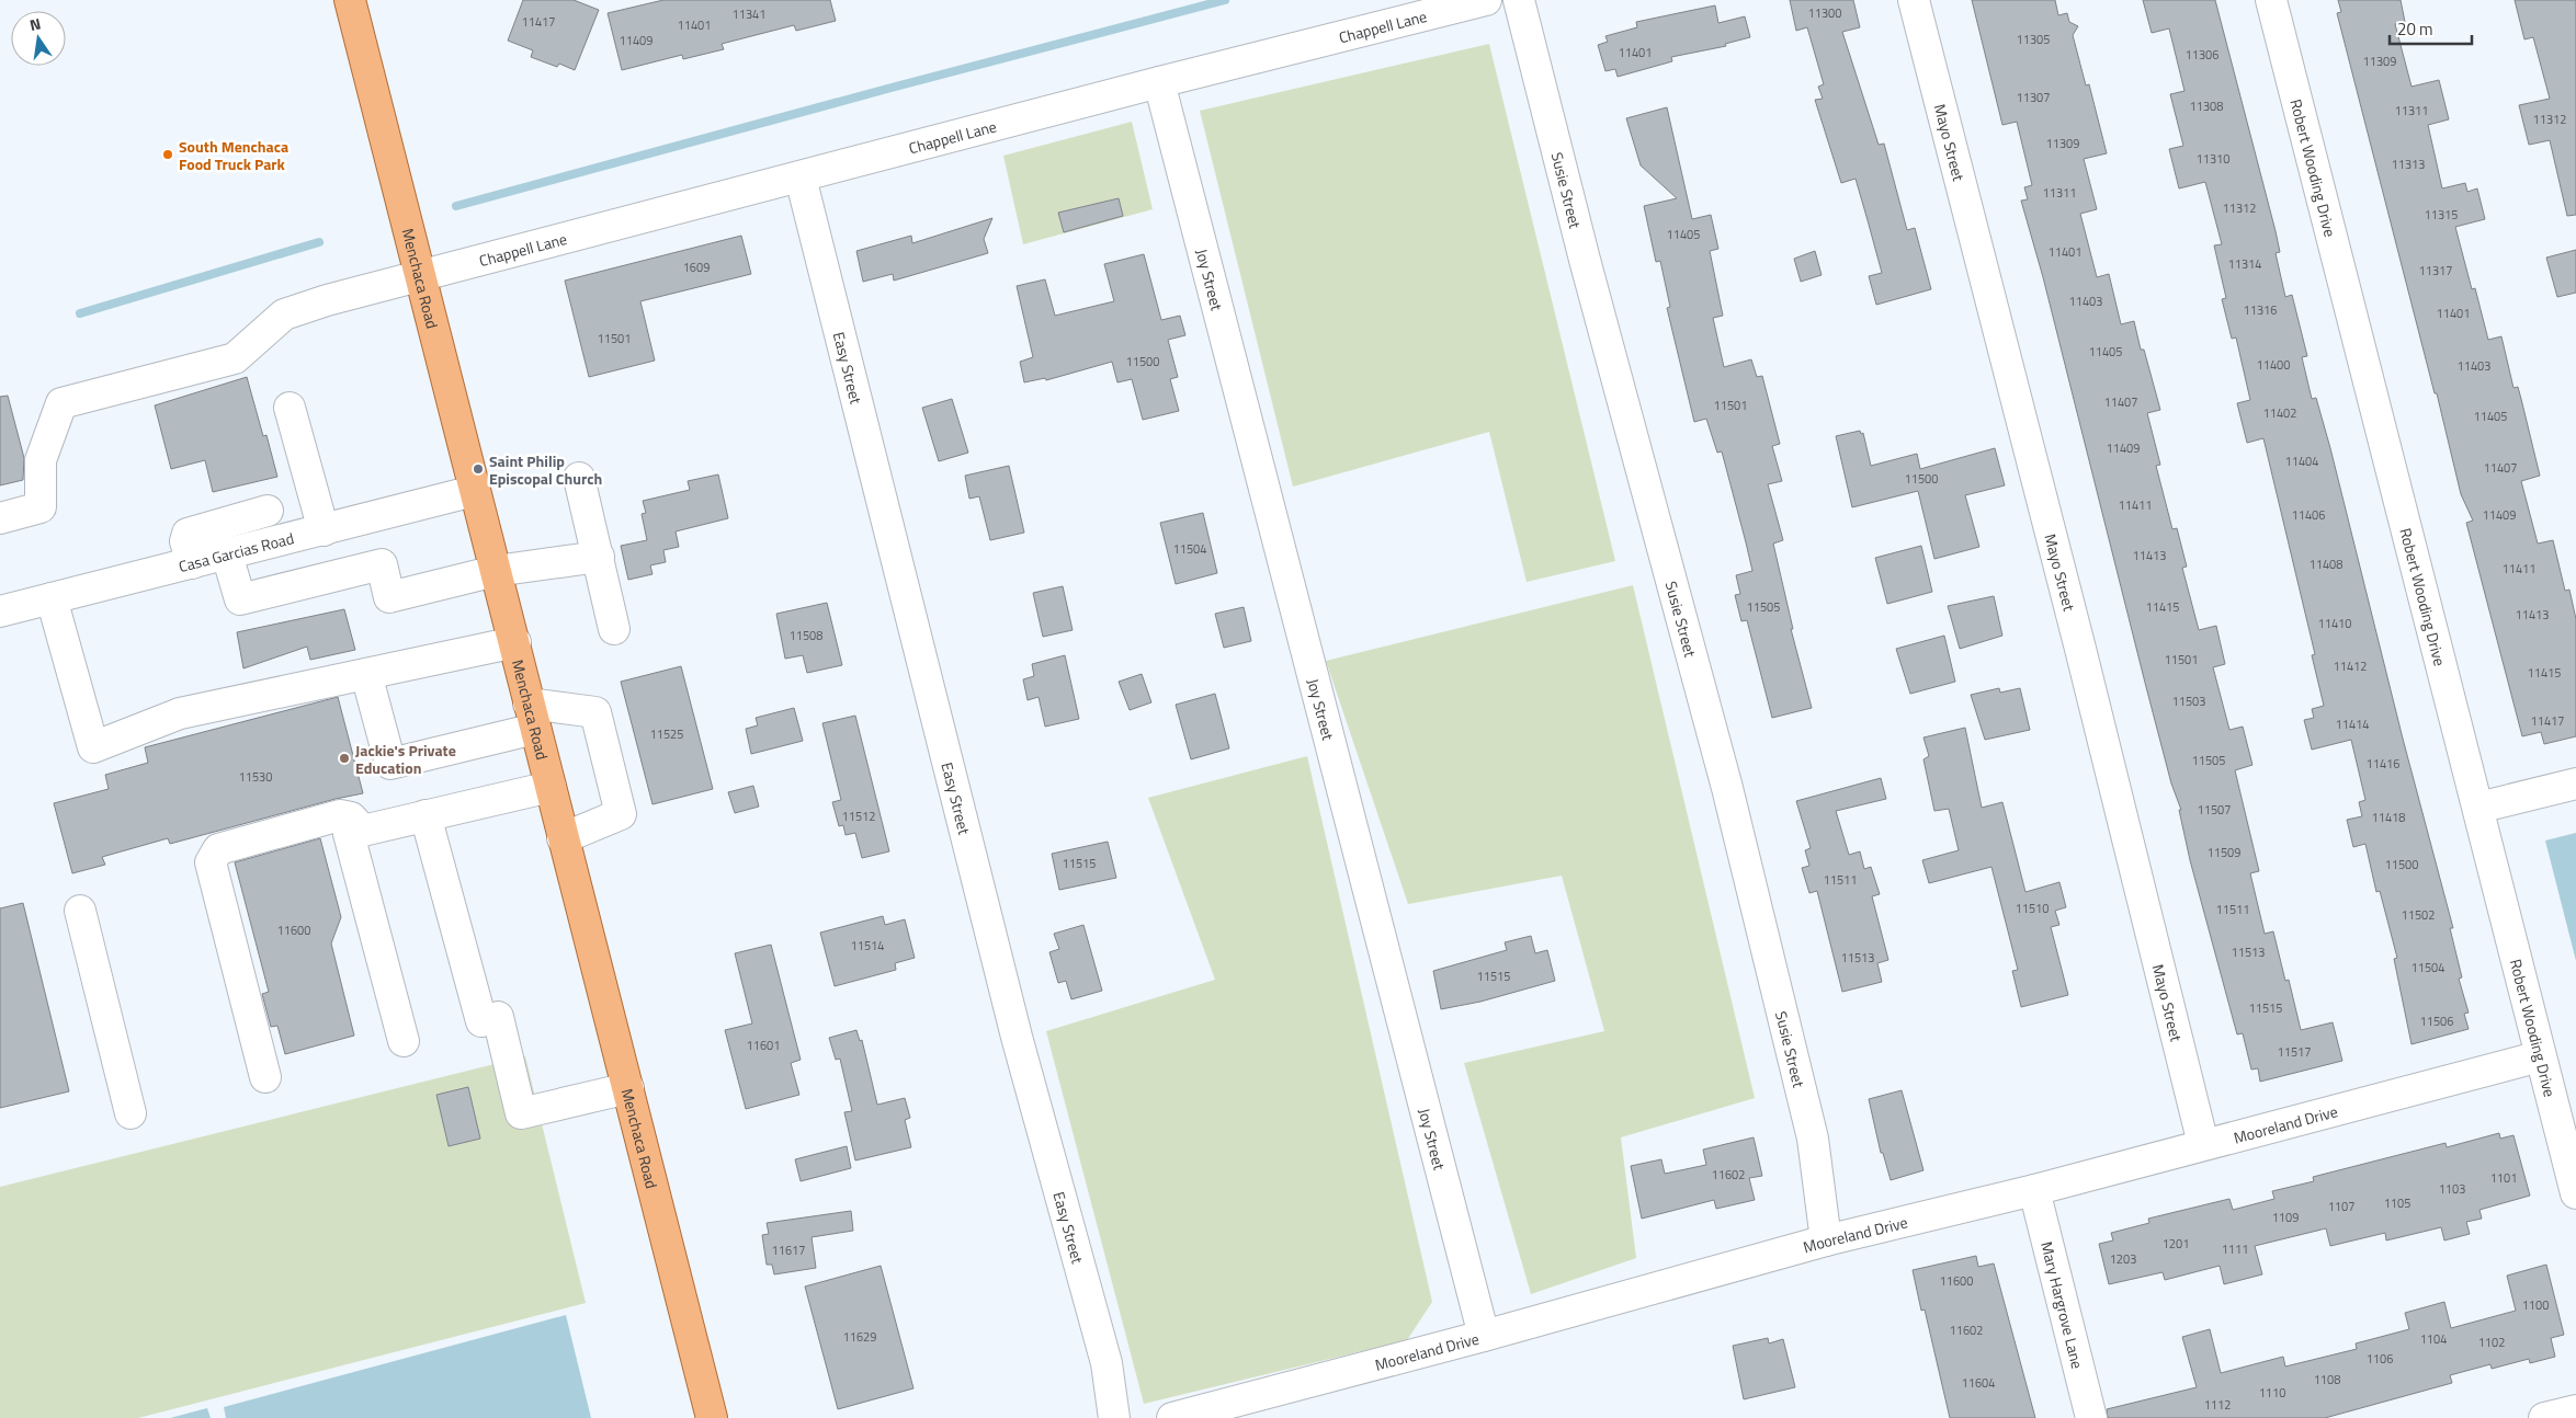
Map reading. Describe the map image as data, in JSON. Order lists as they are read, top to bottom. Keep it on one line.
{"streets":{"main road":["Menchaca Road"],"street":["Chappell Lane","Mayo Street","Robert Wooding Drive","Susie Street","Joy Street","Easy Street","Casa Garcias Road","Mooreland Drive","Mary Hargrove Lane"]},"crossings":[["Chappell Lane","Menchaca Road"],["Chappell Lane","Joy Street"],["Chappell Lane","Easy Street"],["Mayo Street","Mooreland Drive"],["Robert Wooding Drive","Mooreland Drive"],["Susie Street","Mooreland Drive"],["Menchaca Road","Casa Garcias Road"],["Joy Street","Mooreland Drive"],["Mooreland Drive","Mary Hargrove Lane"]],"places":["South Menchaca Food Truck Park","Saint Philip Episcopal Church","Jackie's Private Education"],"house_numbers":["11300","11341","11417","11401","11305","11409","11401","11306","11309","11307","11308","11311","11312","11309","11310","11313","11311","11312","11315","11405","11401","11314","1609","11317","11403","11316","11401","11501","11405","11500","11400","11403","11407","11501","11402","11405","11409","11404","11407","11500","11411","11406","11409","11504","11413","11408","11411","11505","11415","11413","11410","11508","11501","11412","11415","11503","11417","11414","11525","11505","11416","11530","11507","11512","11418","11509","11515","11500","11511","11510","11511","11502","11600","11514","11513","11513","11504","11515","11515","11506","11601","11517","11602","1101","1103","1105","1107","1109","1201","1111","11617","1203","11600","1100","11602","11629","1104","1102","1106","1108","11604","1110","1112"],"scale_bar":"20 m","north":"top"}
